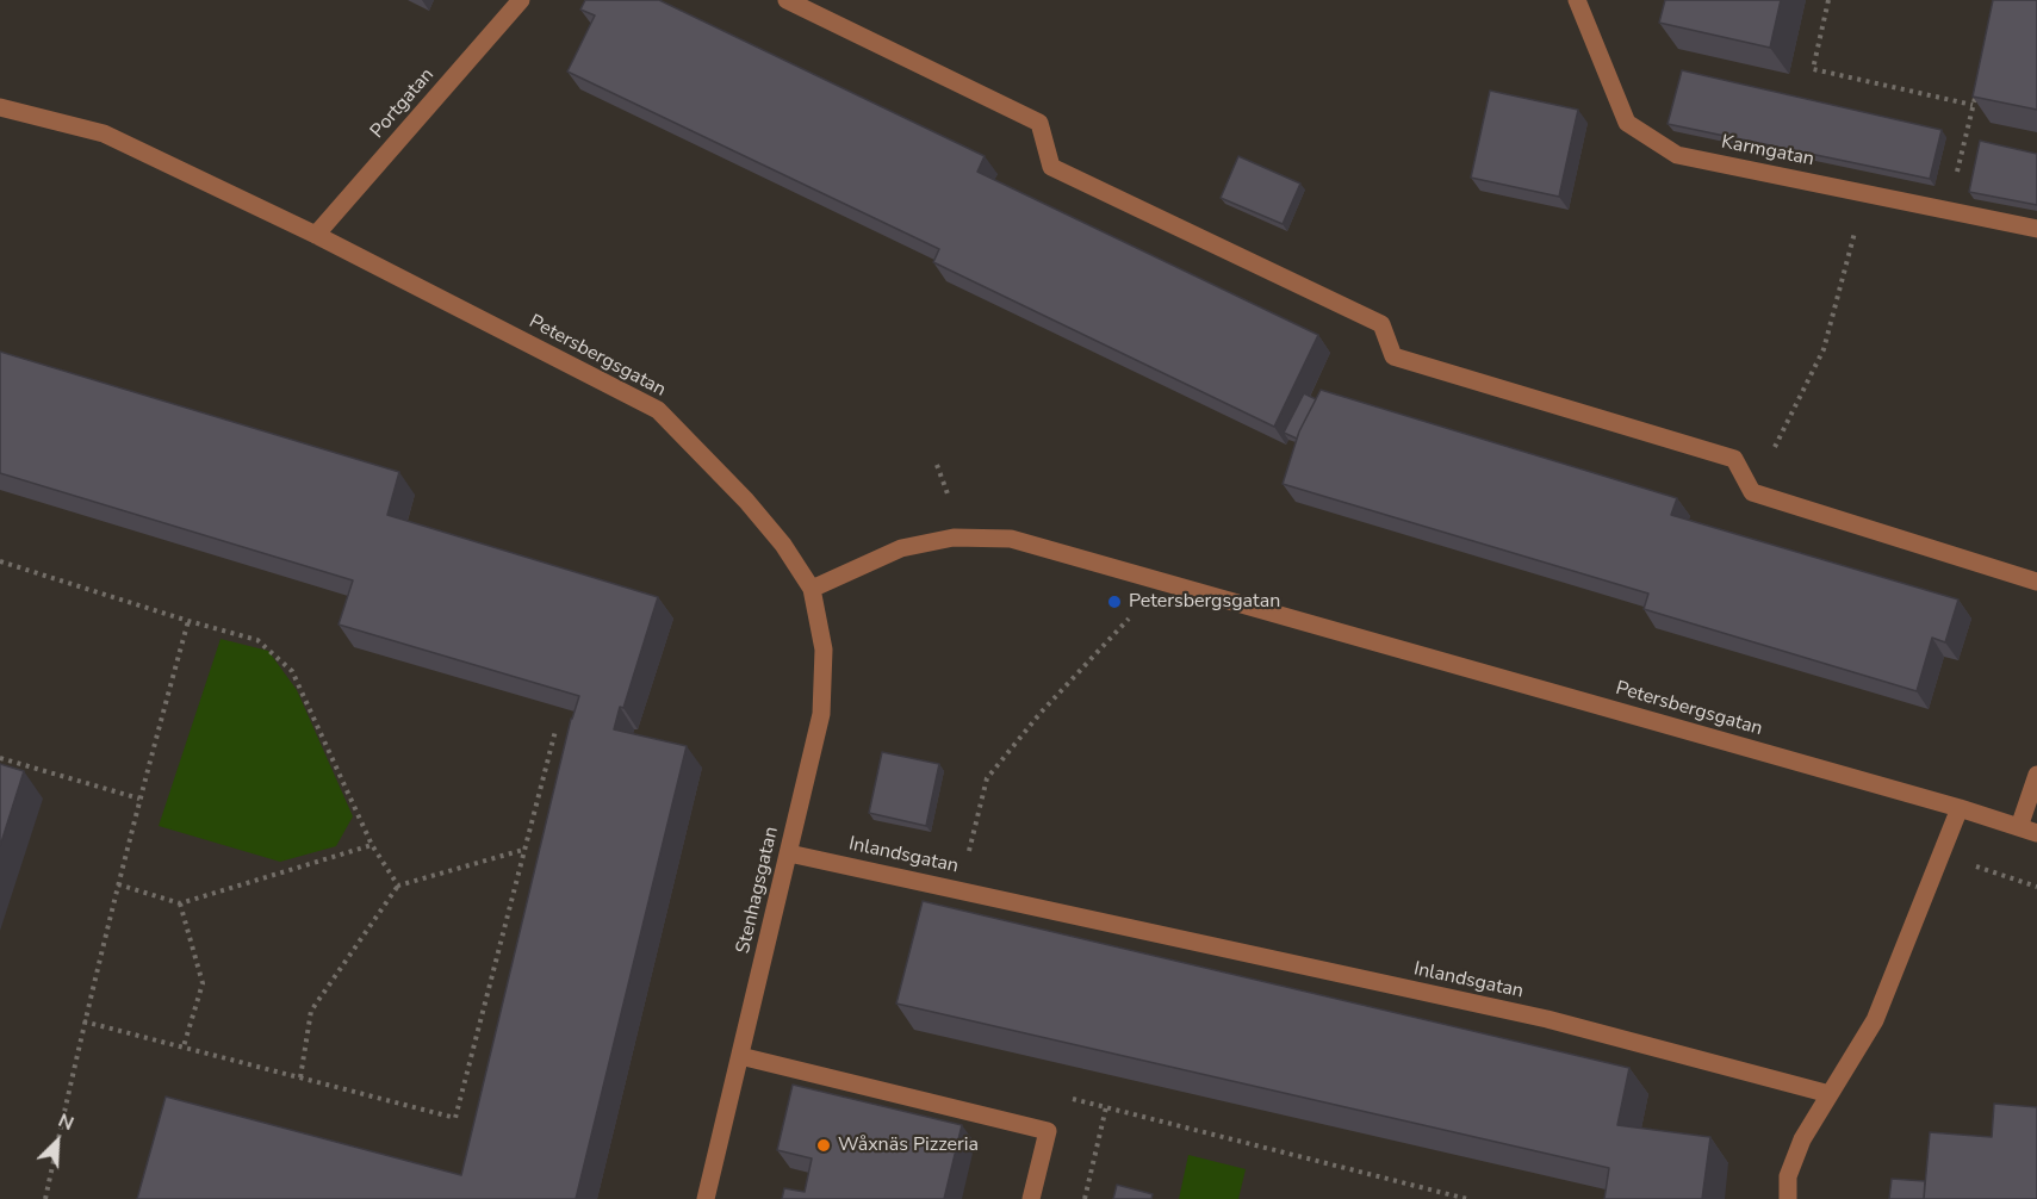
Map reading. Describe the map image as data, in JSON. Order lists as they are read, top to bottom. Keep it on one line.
{"streets":{"street":["Portgatan","Karmgatan","Petersbergsgatan","Inlandsgatan","Stenhagsgatan"]},"crossings":[["Portgatan","Petersbergsgatan"],["Petersbergsgatan","Stenhagsgatan"],["Inlandsgatan","Stenhagsgatan"]],"places":["Petersbergsgatan","Wåxnäs Pizzeria"],"north":"top right"}
